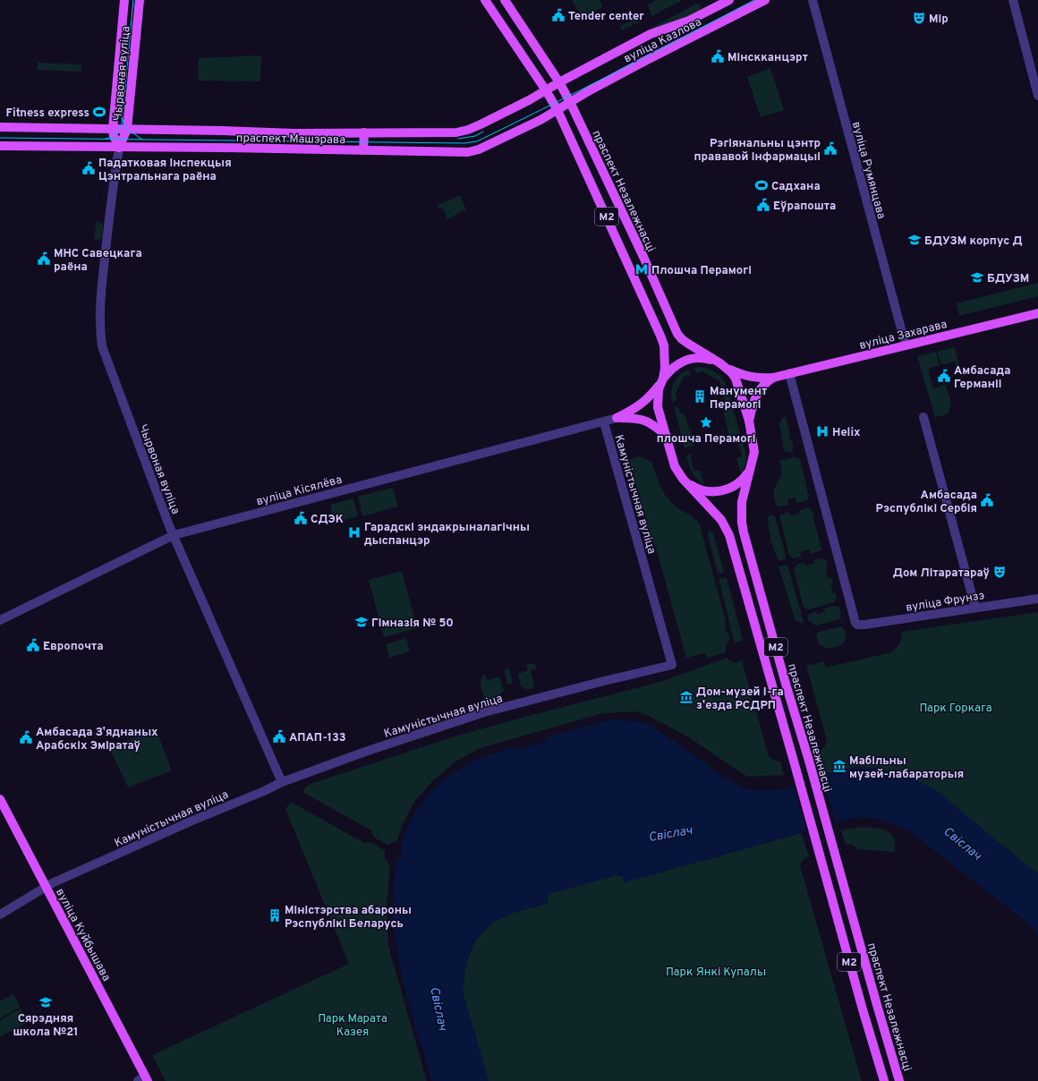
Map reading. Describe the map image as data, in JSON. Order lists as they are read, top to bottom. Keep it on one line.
{"streets":{"main road":["вуліца Казлова","Чырвоная вуліца","праспект Машэрава","праспект Незалежнасці","М2","вуліца Захарава","вуліца Куйбышава"],"street":["вуліца Румянцава","вуліца Кісялёва","Камуністычная вуліца","вуліца Фрунзэ"]},"crossings":[["вуліца Казлова","праспект Машэрава"],["вуліца Казлова","праспект Незалежнасці"],["Чырвоная вуліца","праспект Машэрава"],["Чырвоная вуліца","вуліца Кісялёва"],["Чырвоная вуліца","Камуністычная вуліца"],["праспект Машэрава","праспект Незалежнасці"],["праспект Машэрава","М2"],["вуліца Румянцава","вуліца Захарава"],["праспект Незалежнасці","М2"],["вуліца Захарава","вуліца Фрунзэ"],["вуліца Кісялёва","Камуністычная вуліца"],["Камуністычная вуліца","вуліца Куйбышава"]],"water":["Свіслач"],"parks":["Парк Горкага","Парк Янкі Купалы","Парк Марата Казея"],"places":{"public building":["Tender center","Мінскканцэрт","Рэгіянальны цэнтр прававой інфармацыі","Падатковая інспекцыя Цэнтральнага раёна","Еўрапошта","МНС Савецкага раёна","Амбасада Германіі","Амбасада Рэспублікі Сербія","СДЭК","Европочта","АПАП-133","Амбасада Зʼяднаных Арабскіх Эміратаў"],"theatre":["Мір","Дом Літаратараў"],"sports":["Fitness express","Садхана"],"school or university":["БДУЗМ корпус Д","БДУЗМ","Гімназія № 50","Сярэдняя школа №21"],"metro station":["Плошча Перамогі"],"building":["Манумент Перамогі","Міністэрства абароны Рэспублікі Беларусь"],"place":["плошча Перамогі"],"hospital":["Helix","Гарадскі эндакрыналагічны дыспанцэр"],"museum":["Дом-музей I-га зʼезда РСДРП","Мабільны музей-лабараторыя"]}}
